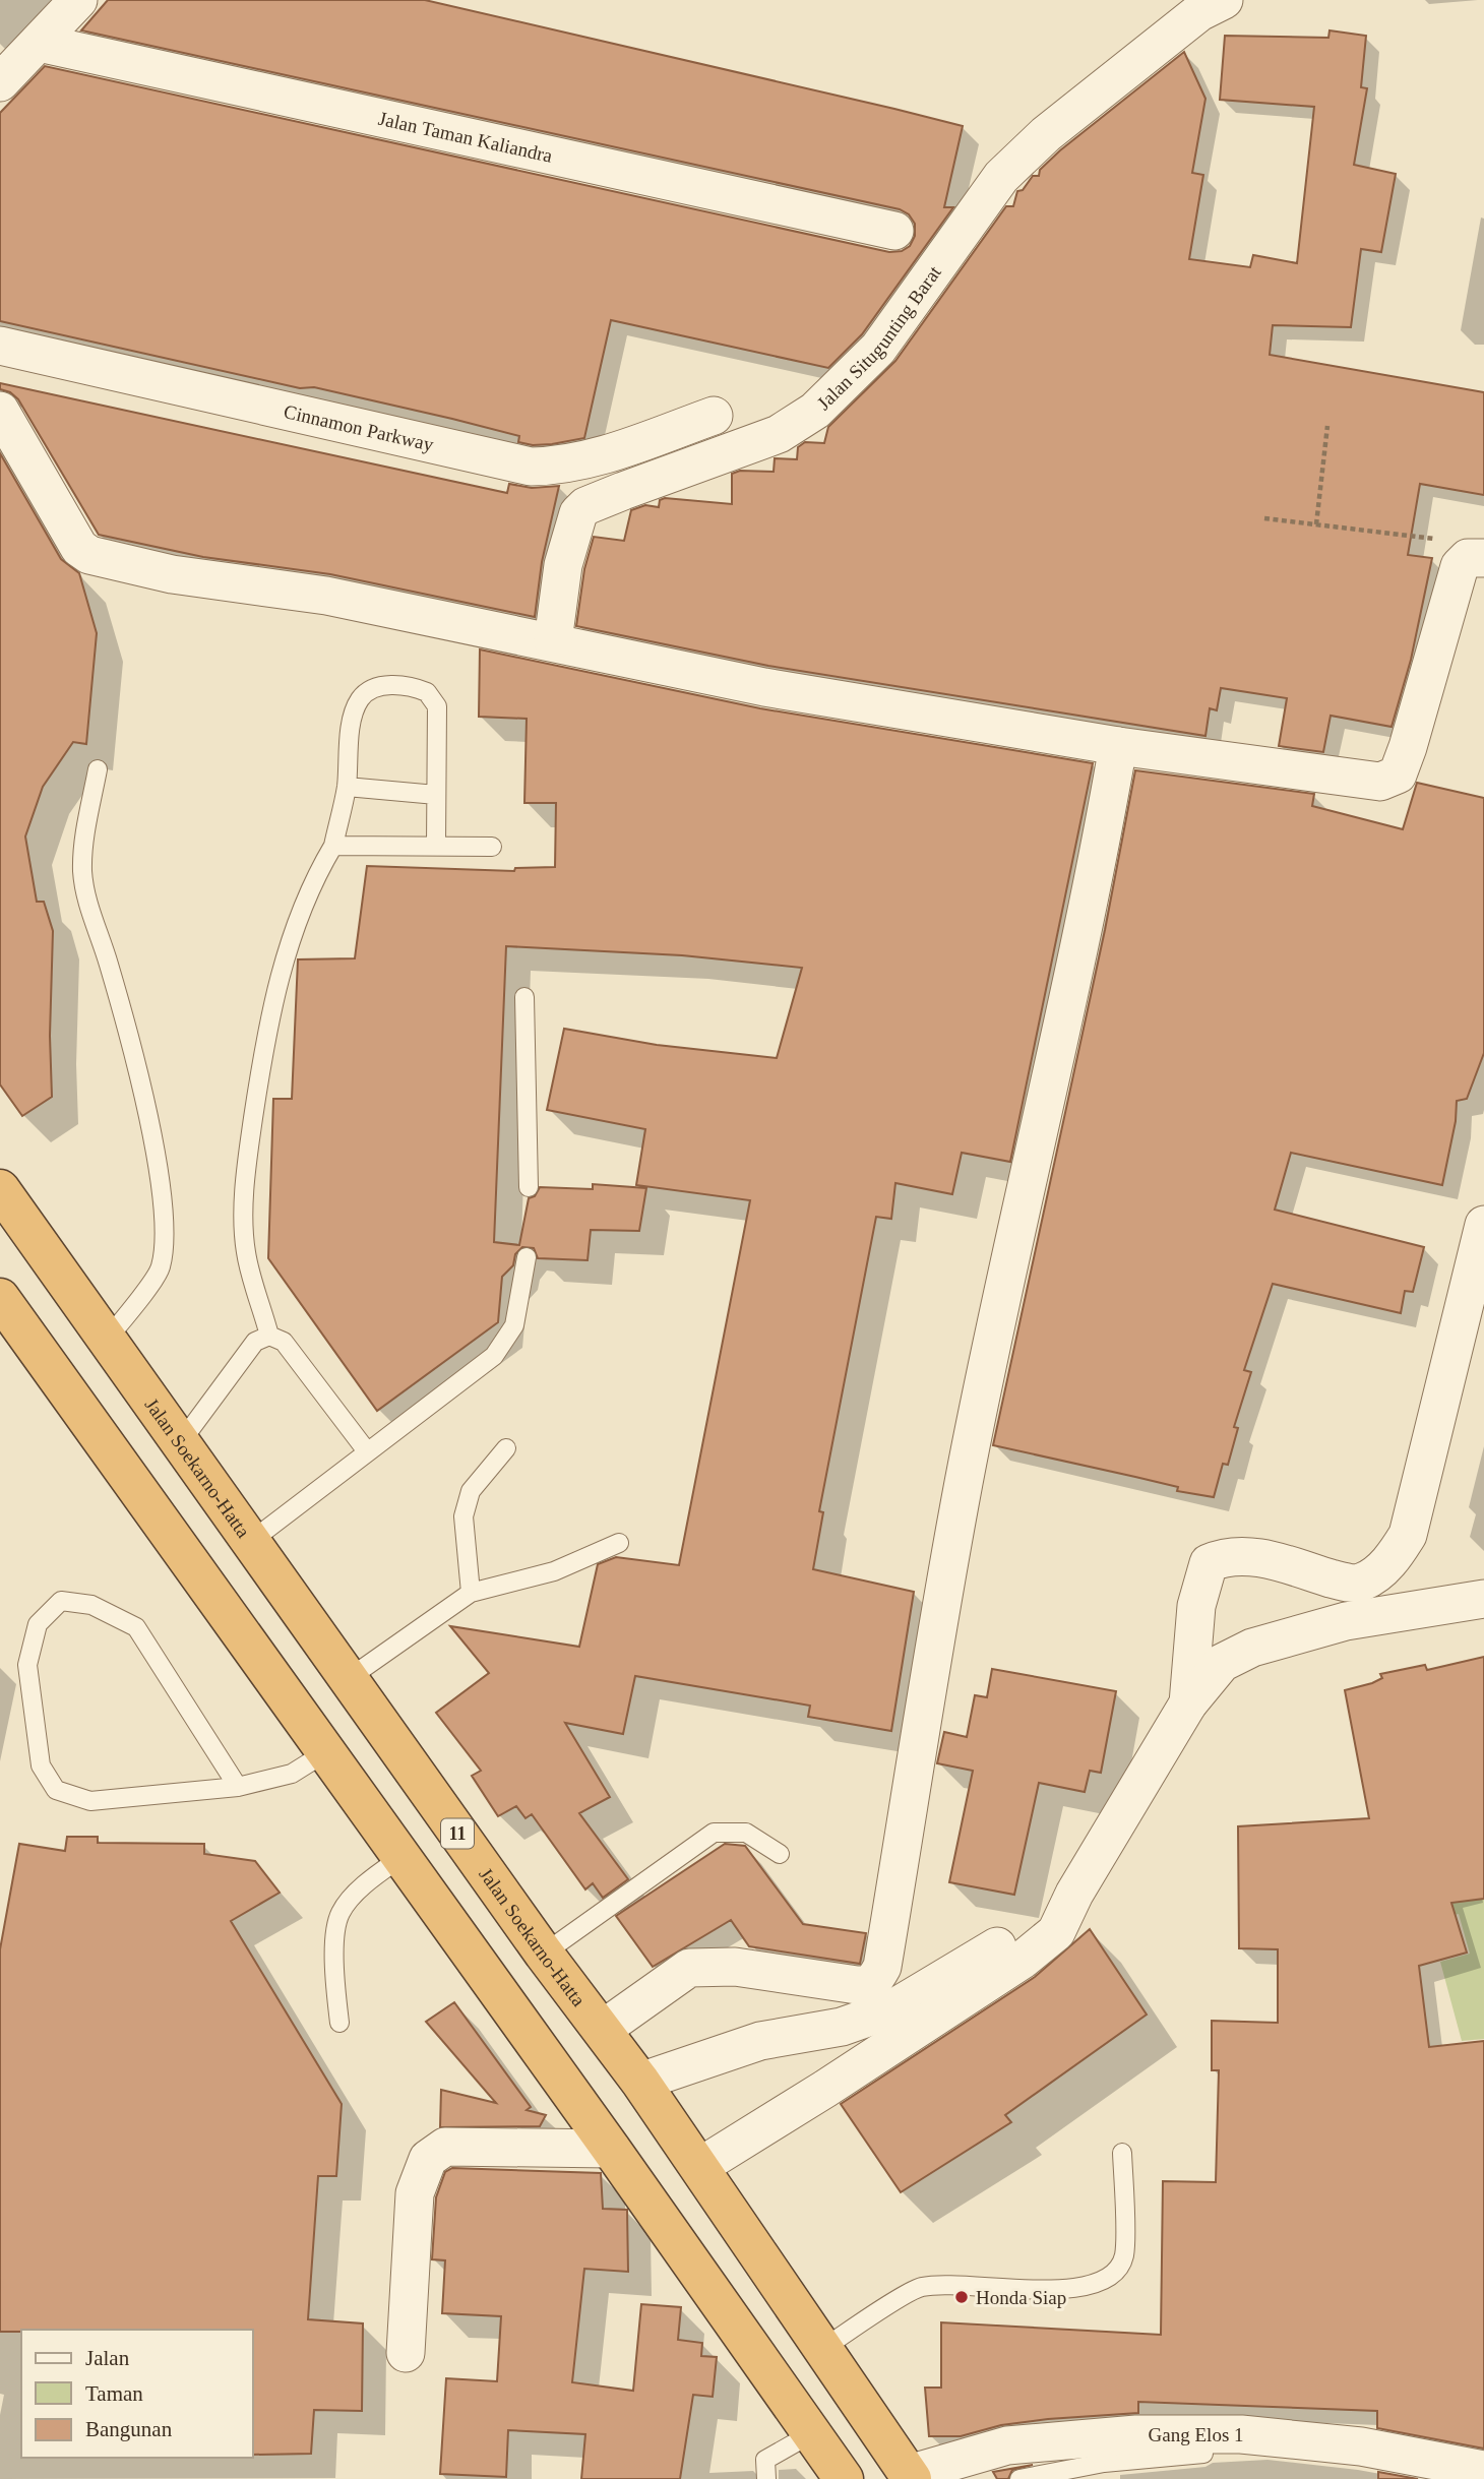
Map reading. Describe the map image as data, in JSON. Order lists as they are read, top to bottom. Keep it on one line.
{"streets":{"highway":["Jalan Soekarno-Hatta","11"],"street":["Jalan Taman Kaliandra","Jalan Situgunting Barat","Cinnamon Parkway","Gang Elos 1"]},"crossings":[["Jalan Soekarno-Hatta","Gang Elos 1"]],"places":["Honda Siap"],"legend":["Jalan","Taman","Bangunan"]}
